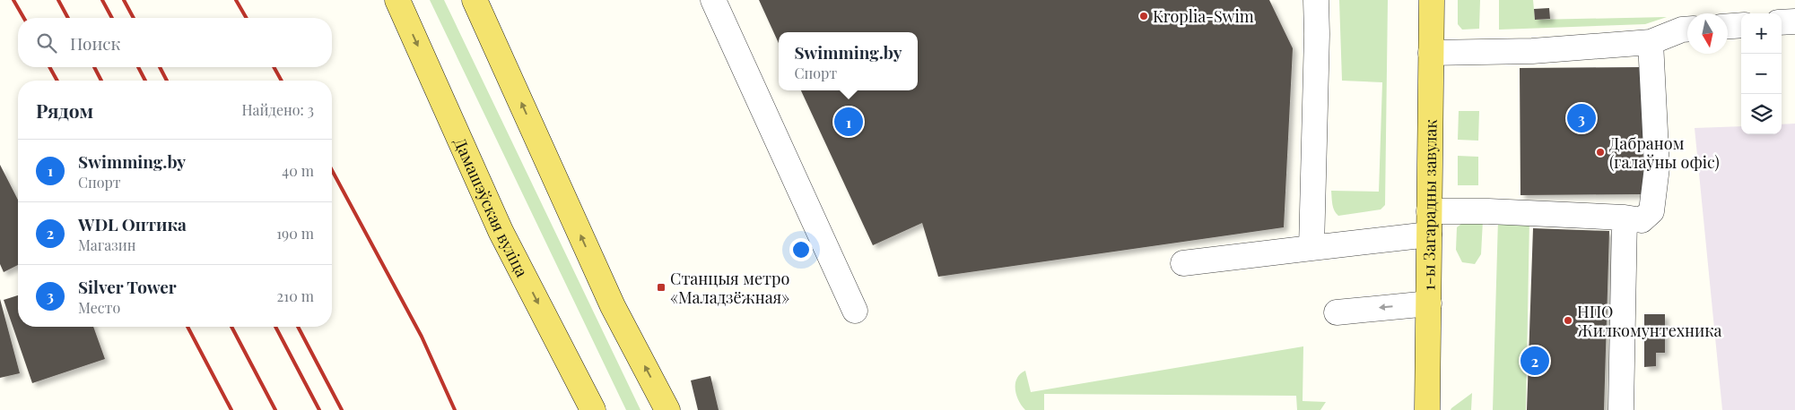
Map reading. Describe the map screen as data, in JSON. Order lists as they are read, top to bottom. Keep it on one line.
{"streets":{"main road":["1-ы Загарадны завулак","Дамашэўская вуліца"]},"places":{"other":["Kroplia-Swim","Дабраном (галаўны офіс)","НПО Жилкомунтехника"],"transit":["Станцыя метро «Маладзёжная»"]},"north":"bottom","page":{"map_buttons":["+","−"],"search":"Поиск","popup":["Swimming.by","Спорт"],"heading":["Рядом","Найдено: 3"],"pins":["3","1","2"],"list":[{"mark":"1","name":"Swimming.by","note":"Спорт","value":"40 m"},{"mark":"2","name":"WDL Оптика","note":"Магазин","value":"190 m"},{"mark":"3","name":"Silver Tower","note":"Место","value":"210 m"}]}}
